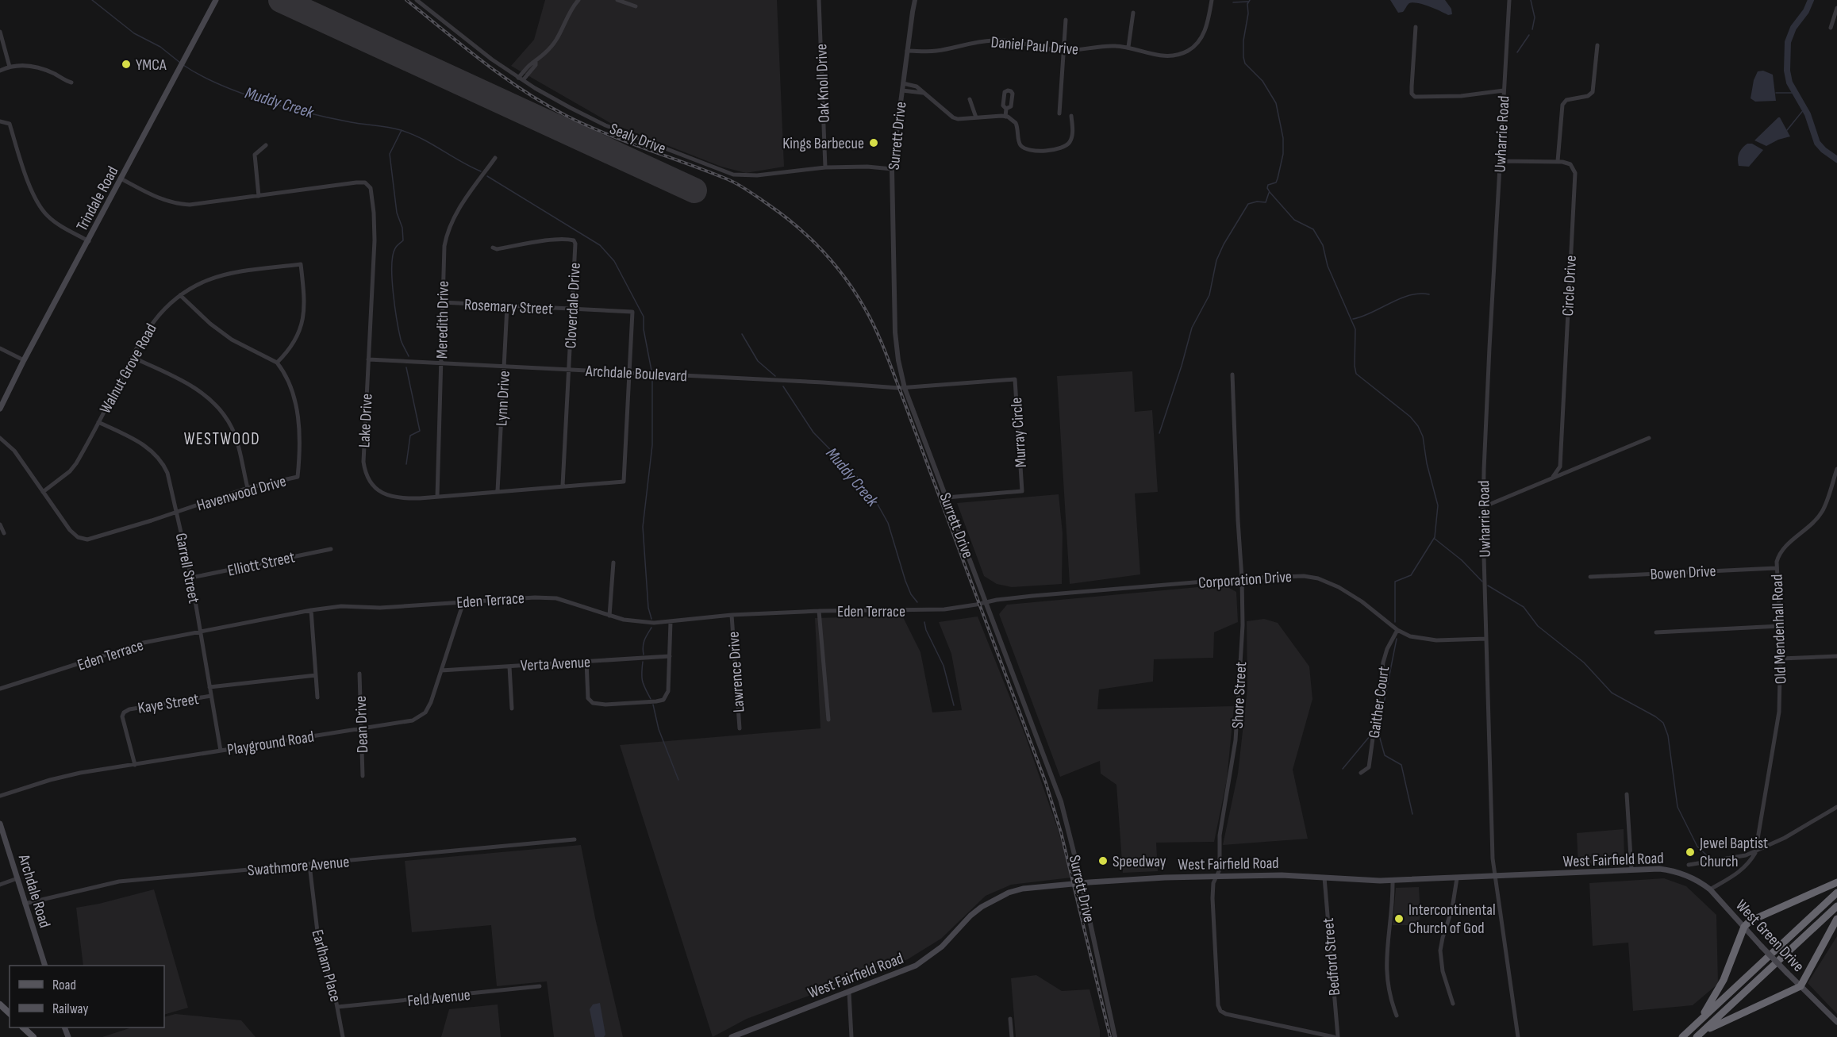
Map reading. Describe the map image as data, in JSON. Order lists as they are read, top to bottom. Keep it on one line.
{"streets":{"main road":["Trindale Road","West Fairfield Road","Archdale Road","West Green Drive"],"street":["Daniel Paul Drive","Oak Knoll Drive","Uwharrie Road","Surrett Drive","Sealy Drive","Circle Drive","Cloverdale Drive","Rosemary Street","Meredith Drive","Walnut Grove Road","Archdale Boulevard","Lynn Drive","Lake Drive","Murray Circle","Havenwood Drive","Elliott Street","Garrell Street","Bowen Drive","Corporation Drive","Eden Terrace","Old Mendenhall Road","Verta Avenue","Lawrence Drive","Shore Street","Gaither Court","Kaye Street","Dean Drive","Playground Road","Swathmore Avenue","Bedford Street","Earlham Place","Feld Avenue"]},"crossings":[["Daniel Paul Drive","Surrett Drive"],["Oak Knoll Drive","Sealy Drive"],["Uwharrie Road","Corporation Drive"],["Uwharrie Road","West Fairfield Road"],["Surrett Drive","Sealy Drive"],["Surrett Drive","Archdale Boulevard"],["Surrett Drive","Murray Circle"],["Surrett Drive","Corporation Drive"],["Surrett Drive","Eden Terrace"],["Surrett Drive","West Fairfield Road"],["Trindale Road","Lake Drive"],["Cloverdale Drive","Rosemary Street"],["Cloverdale Drive","Archdale Boulevard"],["Cloverdale Drive","Lake Drive"],["Rosemary Street","Meredith Drive"],["Rosemary Street","Lynn Drive"],["Rosemary Street","Lake Drive"],["Meredith Drive","Archdale Boulevard"],["Meredith Drive","Lake Drive"],["Walnut Grove Road","Havenwood Drive"],["Walnut Grove Road","Garrell Street"],["Archdale Boulevard","Lynn Drive"],["Archdale Boulevard","Lake Drive"],["Archdale Boulevard","Murray Circle"],["Lynn Drive","Lake Drive"],["Havenwood Drive","Garrell Street"],["Elliott Street","Garrell Street"],["Garrell Street","Eden Terrace"],["Garrell Street","Kaye Street"],["Garrell Street","Playground Road"],["Bowen Drive","Old Mendenhall Road"],["Corporation Drive","Eden Terrace"],["Corporation Drive","Shore Street"],["Corporation Drive","Gaither Court"],["Eden Terrace","Lawrence Drive"],["Eden Terrace","Playground Road"],["Verta Avenue","Playground Road"],["Shore Street","West Fairfield Road"],["Kaye Street","Playground Road"],["Dean Drive","Playground Road"],["West Fairfield Road","West Green Drive"],["West Fairfield Road","Bedford Street"],["Swathmore Avenue","Archdale Road"],["Swathmore Avenue","Earlham Place"],["Earlham Place","Feld Avenue"]],"districts":["WESTWOOD"],"water":["Muddy Creek"],"places":["YMCA","Kings Barbecue","Jewel Baptist Church","Speedway","Intercontinental Church of God"],"legend":["Road","Railway"]}
